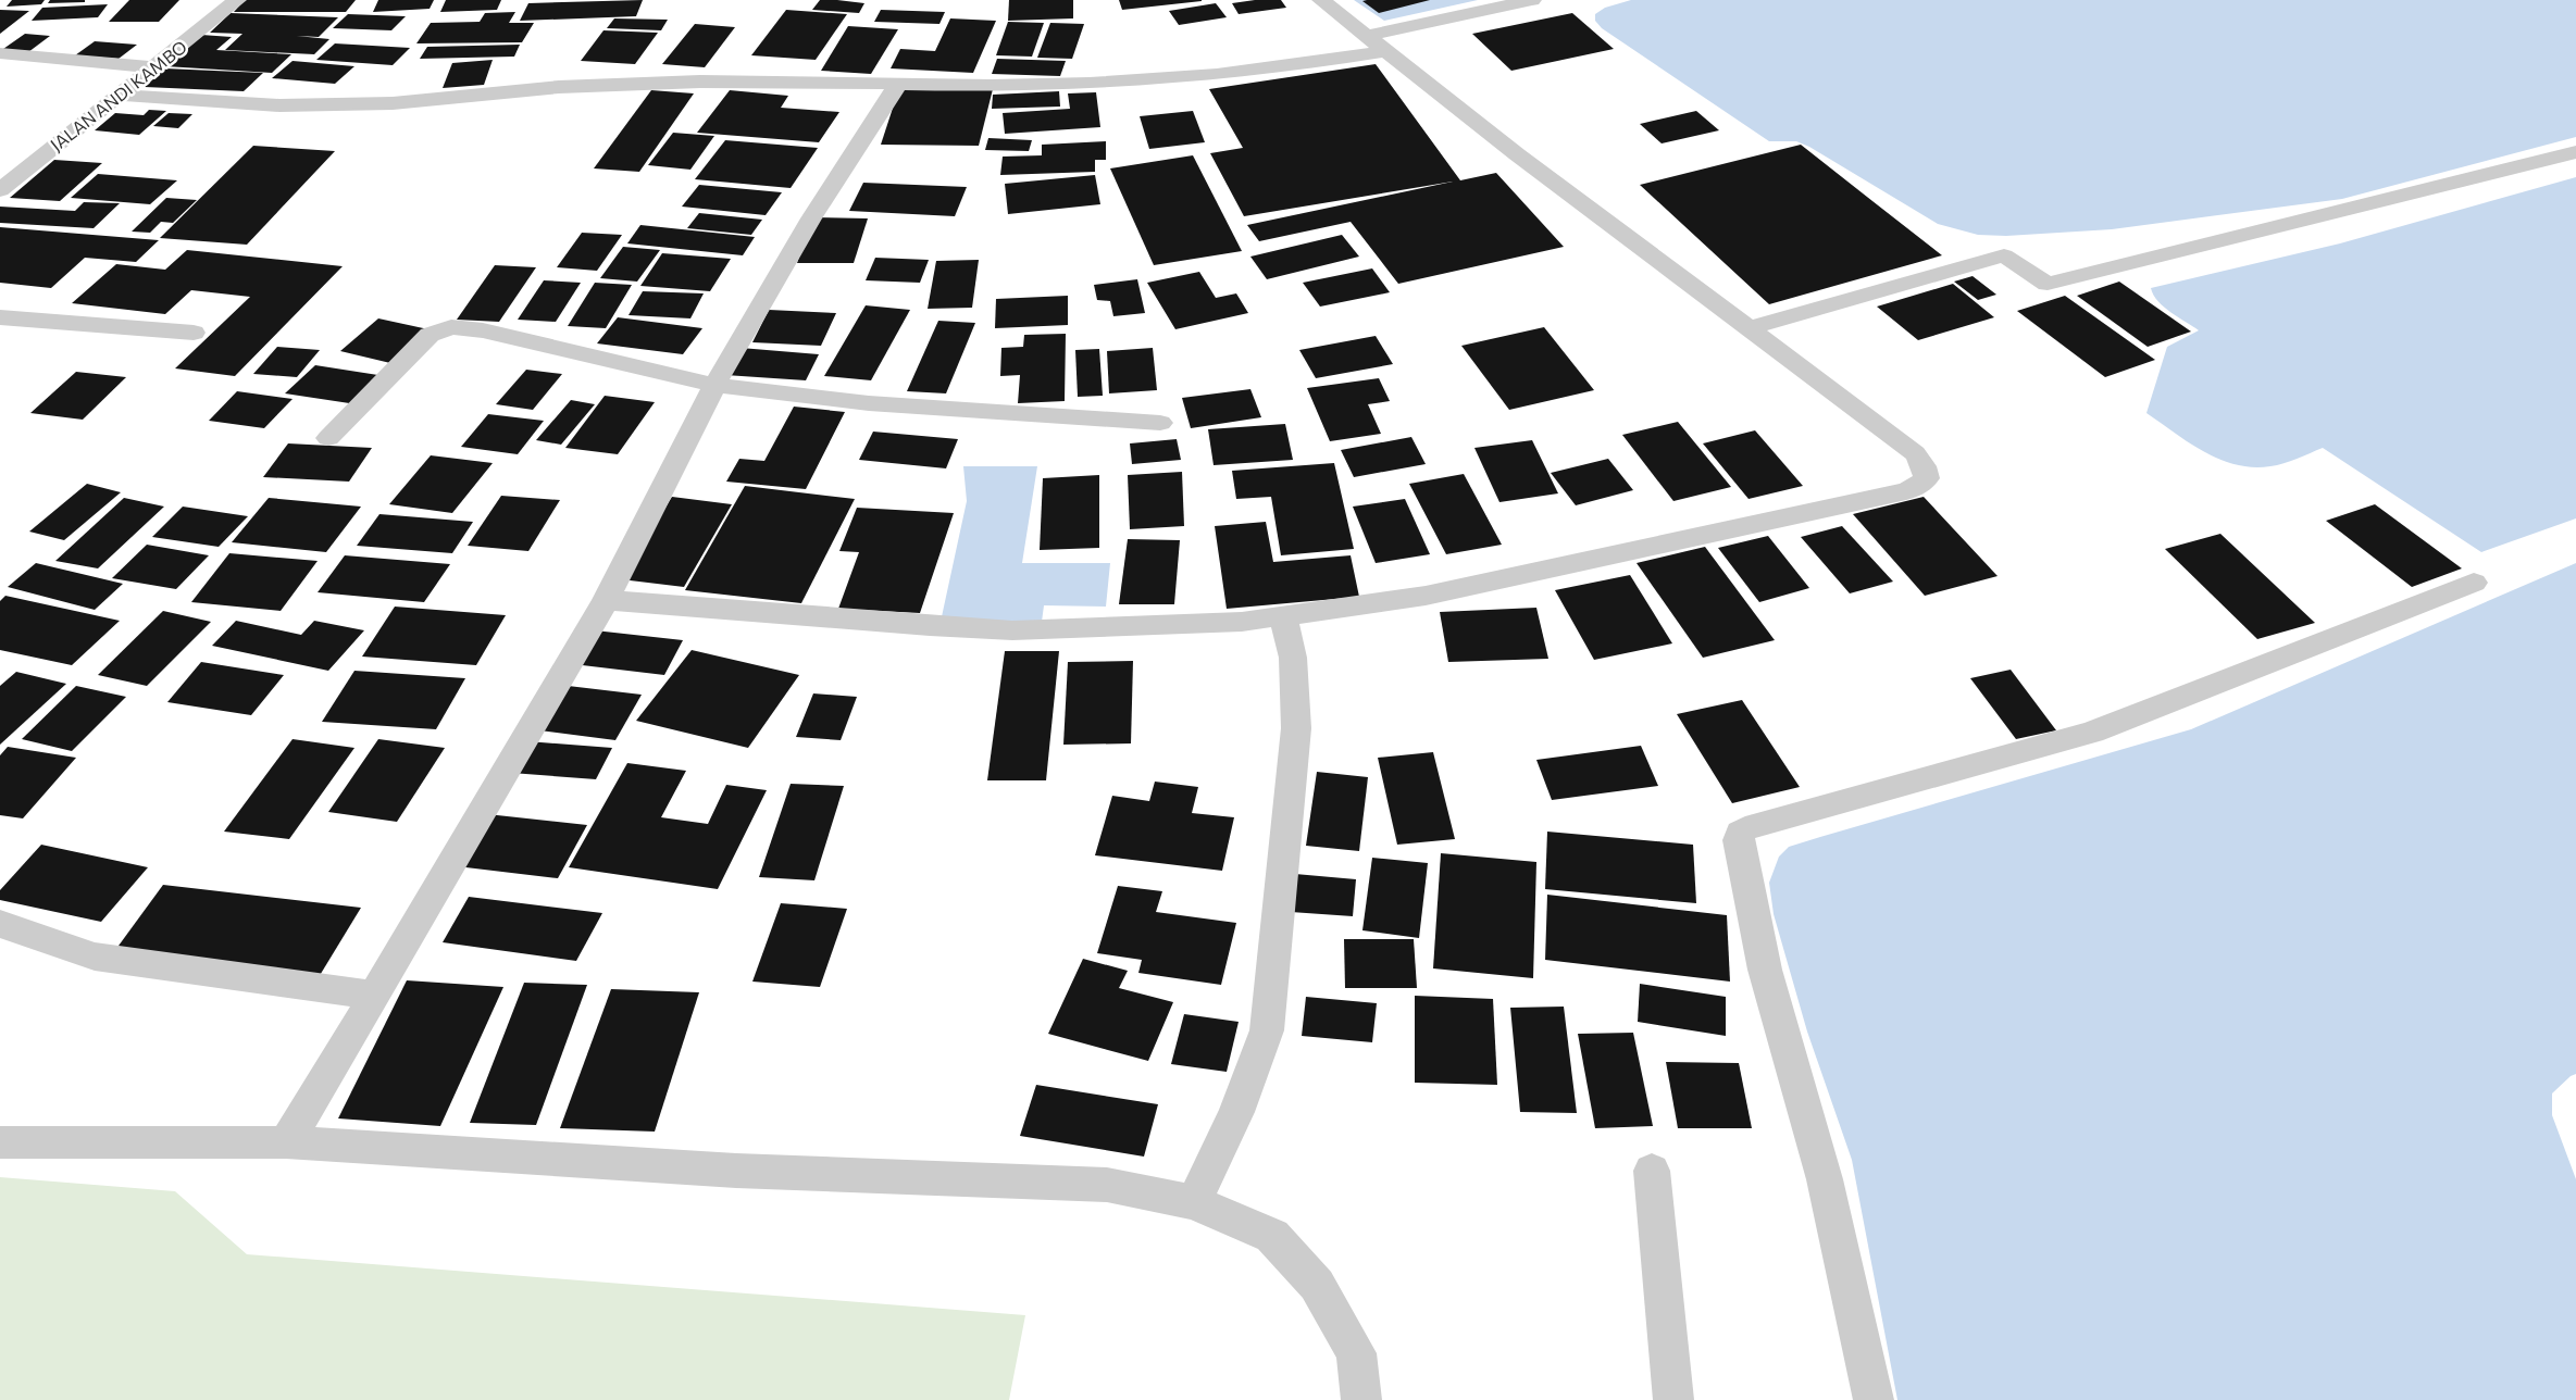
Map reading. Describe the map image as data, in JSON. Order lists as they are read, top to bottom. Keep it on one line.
{"streets":{"street":["JALAN ANDI KAMBO"]}}
